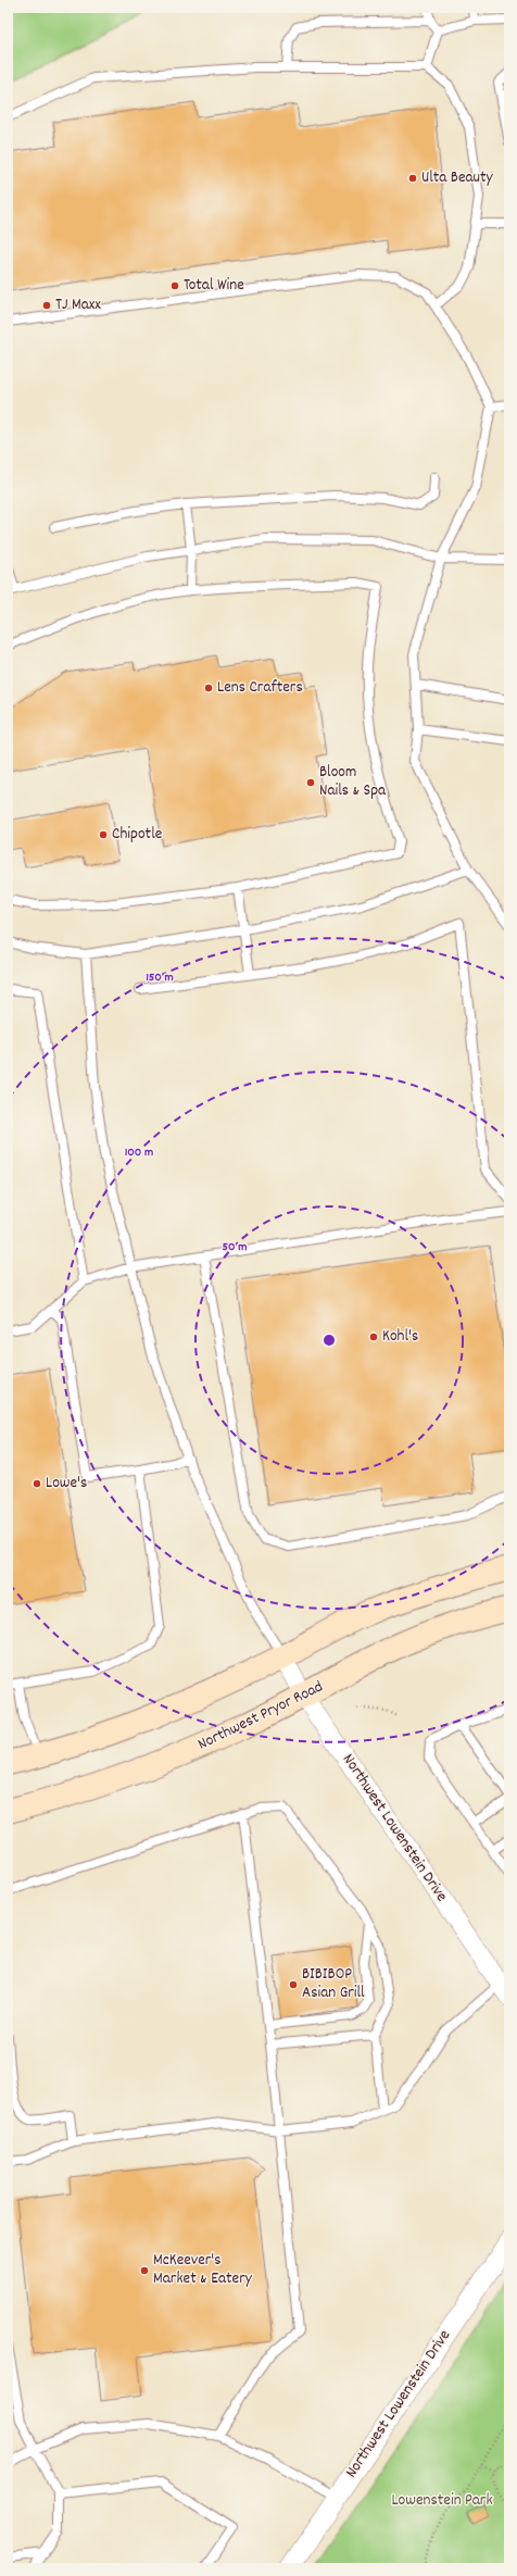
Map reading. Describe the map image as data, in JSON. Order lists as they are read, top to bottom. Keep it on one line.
{"streets":{"main road":["Northwest Pryor Road"],"street":["Northwest Lowenstein Drive"]},"crossings":[["Northwest Pryor Road","Northwest Lowenstein Drive"]],"parks":["Lowenstein Park"],"places":["Ulta Beauty","Total Wine","TJ Maxx","Lens Crafters","Bloom Nails & Spa","Chipotle","Kohl's","Lowe's","BIBIBOP Asian Grill","McKeever's Market & Eatery"],"rings":["150 m","100 m","50 m"]}
